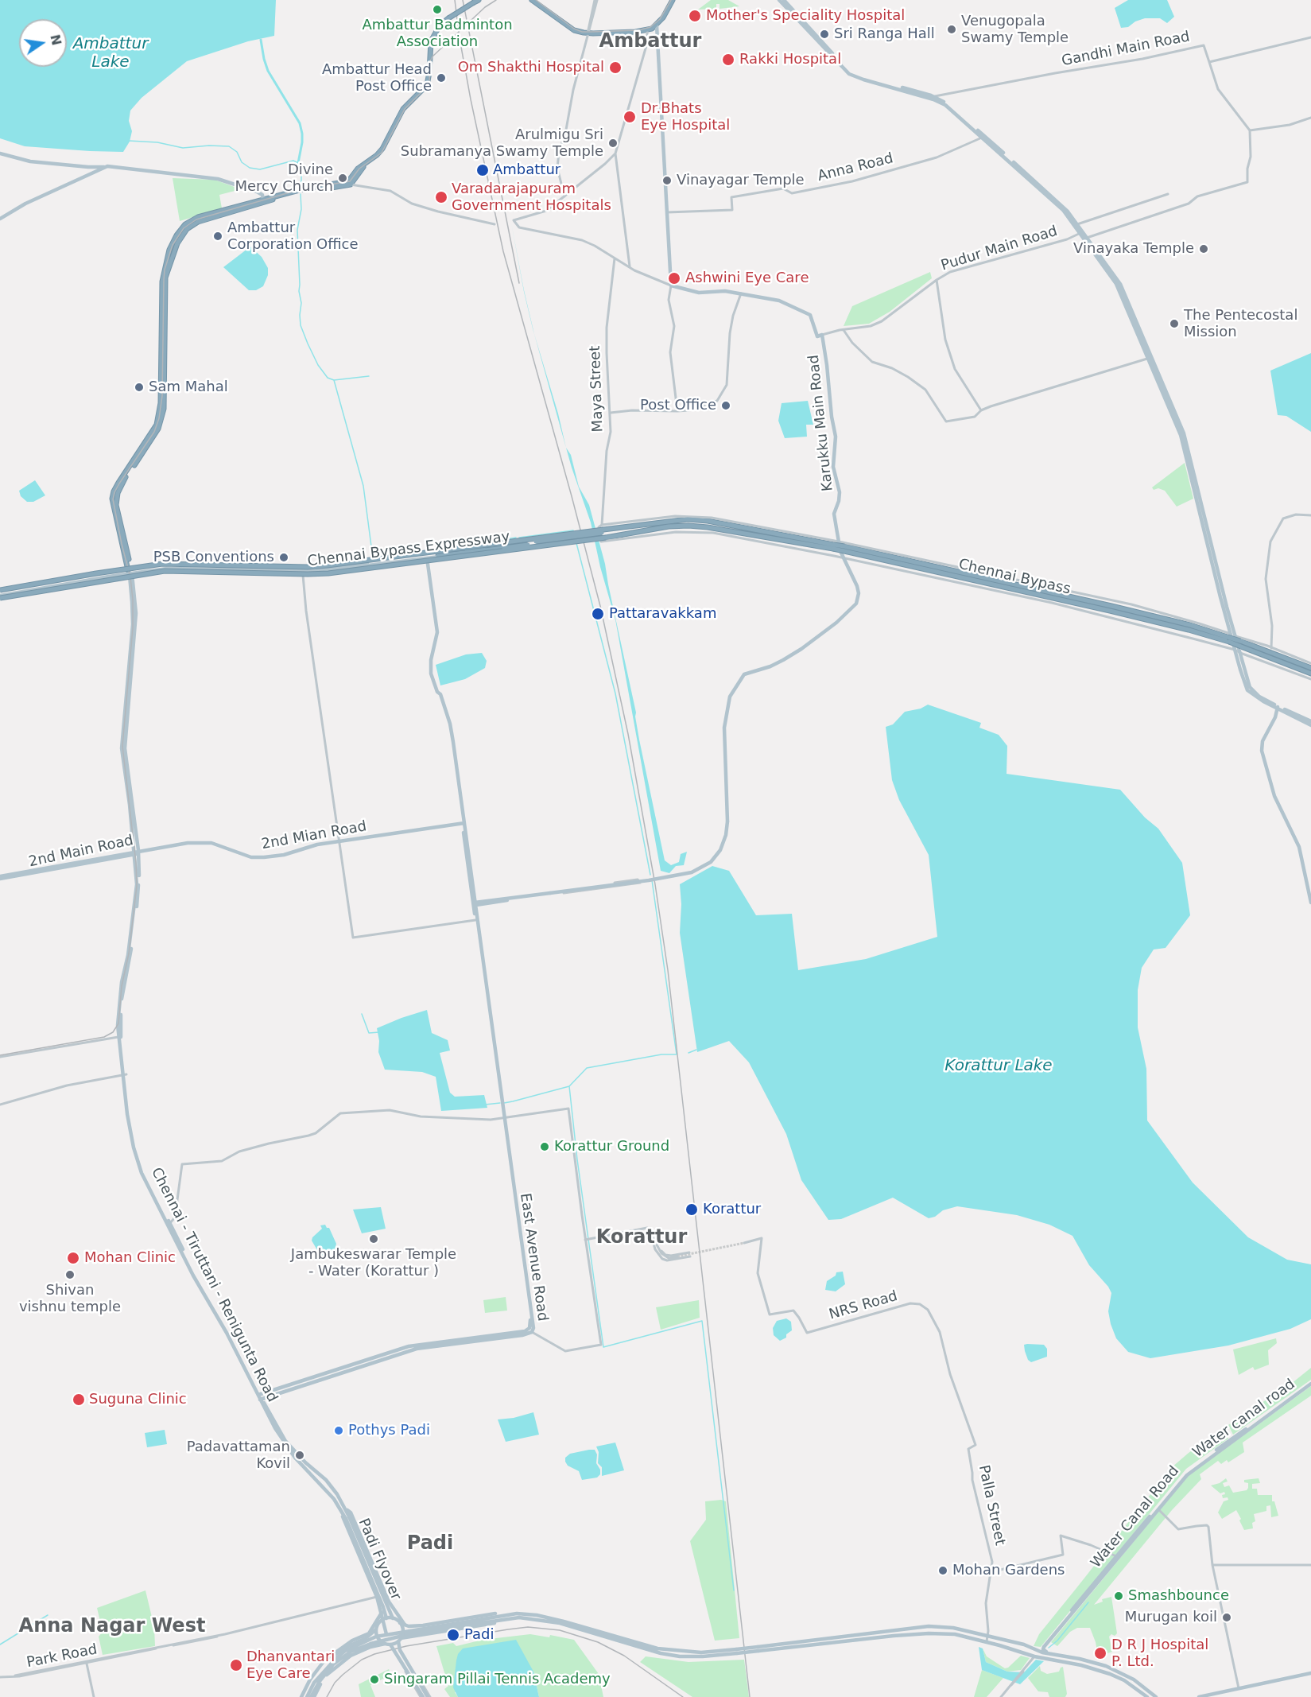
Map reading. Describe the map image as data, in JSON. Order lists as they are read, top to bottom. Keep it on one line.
{"streets":{"highway":["Chennai Bypass Expressway","Chennai Bypass","Chennai - Tiruttani - Renigunta Road"],"main road":["Karukku Main Road","2nd Mian Road","2nd Main Road","East Avenue Road","Water canal road","Water Canal Road","Padi Flyover"],"street":["Gandhi Main Road","Anna Road","Pudur Main Road","Maya Street","NRS Road","Palla Street","Park Road"]},"crossings":[["Pudur Main Road","Karukku Main Road"],["Maya Street","Chennai Bypass Expressway"],["Maya Street","Chennai Bypass"],["Chennai Bypass Expressway","Chennai Bypass"],["2nd Mian Road","2nd Main Road"],["2nd Mian Road","Chennai - Tiruttani - Renigunta Road"],["2nd Main Road","Chennai - Tiruttani - Renigunta Road"],["East Avenue Road","Chennai - Tiruttani - Renigunta Road"],["Chennai - Tiruttani - Renigunta Road","Padi Flyover"],["NRS Road","Palla Street"],["Water canal road","Water Canal Road"]],"districts":["Ambattur","Korattur","Padi","Anna Nagar West"],"water":["Ambattur Lake","Korattur Lake"],"places":["Ambattur Badminton Association","Mother's Speciality Hospital","Venugopala Swamy Temple","Sri Ranga Hall","Rakki Hospital","Om Shakthi Hospital","Ambattur Head Post Office","Dr.Bhats Eye Hospital","Arulmigu Sri Subramanya Swamy Temple","Ambattur","Divine Mercy Church","Vinayagar Temple","Varadarajapuram Government Hospitals","Ambattur Corporation Office","Vinayaka Temple","Ashwini Eye Care","The Pentecostal Mission","Sam Mahal","Post Office","PSB Conventions","Pattaravakkam","Korattur Ground","Korattur","Jambukeswarar Temple - Water (Korattur )","Mohan Clinic","Shivan vishnu temple","Suguna Clinic","Pothys Padi","Padavattaman Kovil","Mohan Gardens","Smashbounce","Murugan koil","Padi","D R J Hospital P. Ltd.","Dhanvantari Eye Care","Singaram Pillai Tennis Academy"],"north":"right"}
